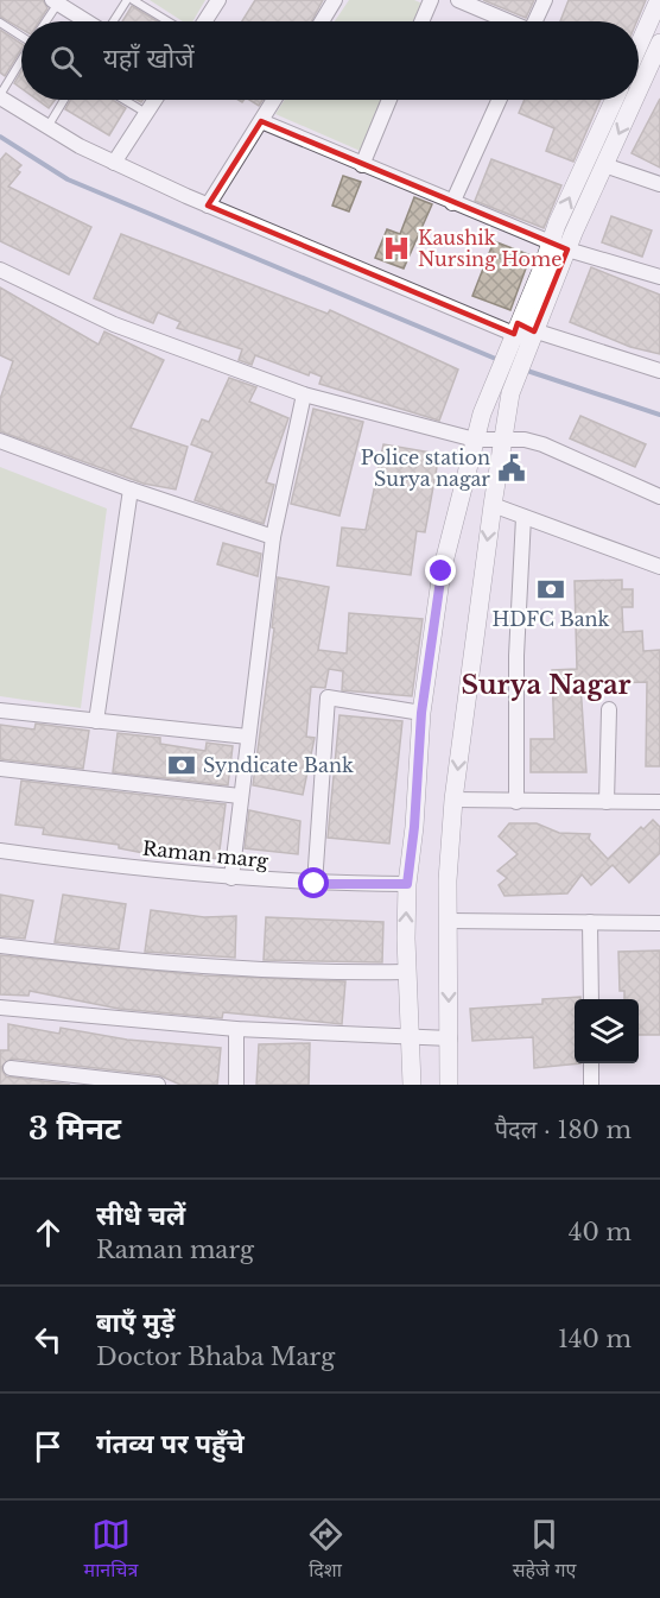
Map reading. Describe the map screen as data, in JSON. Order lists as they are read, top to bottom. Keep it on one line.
{"streets":{"street":["Raman marg"]},"districts":["Surya Nagar"],"places":{"hospital":["Kaushik Nursing Home"],"public building":["Police station Surya nagar"],"bank":["HDFC Bank","Syndicate Bank"]},"page":{"search":"यहाँ खोजें","heading":["3 मिनट","पैदल · 180 m"],"list":[["सीधे चलें","Raman marg","40 m"],["बाएँ मुड़ें","Doctor Bhaba Marg","140 m"],"गंतव्य पर पहुँचे"],"nav":["मानचित्र","दिशा","सहेजे गए"]}}
